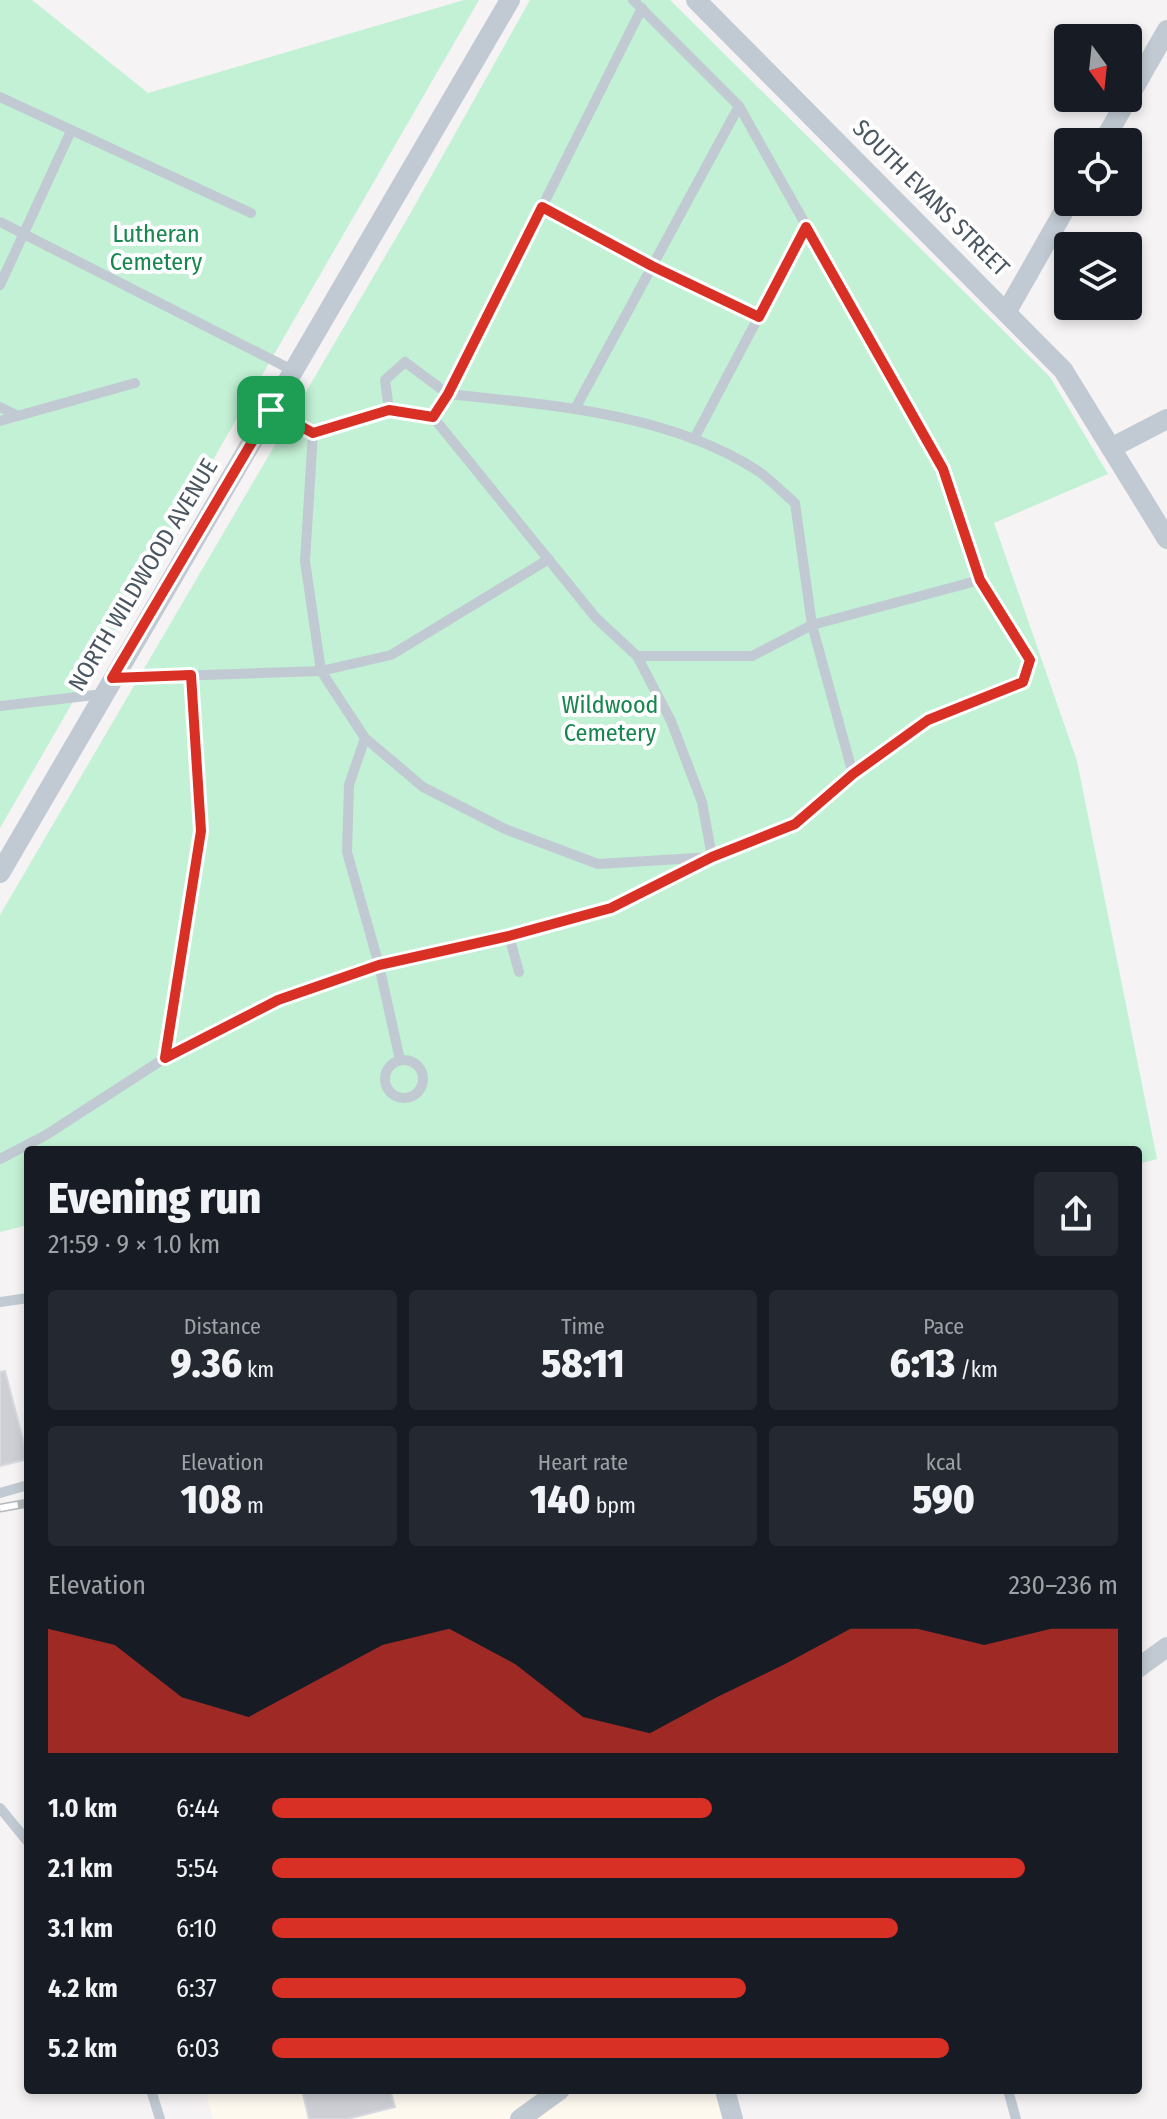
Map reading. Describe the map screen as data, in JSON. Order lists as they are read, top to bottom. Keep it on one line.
{"streets":{"street":["SOUTH EVANS STREET","NORTH WILDWOOD AVENUE"]},"parks":["Lutheran Cemetery","Wildwood Cemetery"],"north":"bottom","page":{"heading":["Evening run","21:59 · 9 × 1.0 km"],"stats":[["Distance","9.36 km"],["Time","58:11"],["Pace","6:13 /km"],["Elevation","108 m"],["Heart rate","140 bpm"],["kcal","590"]],"chart":["Elevation","230–236 m"],"list":[{"name":"1.0 km","note":"6:44"},{"name":"2.1 km","note":"5:54"},{"name":"3.1 km","note":"6:10"},{"name":"4.2 km","note":"6:37"},{"name":"5.2 km","note":"6:03"}]}}
